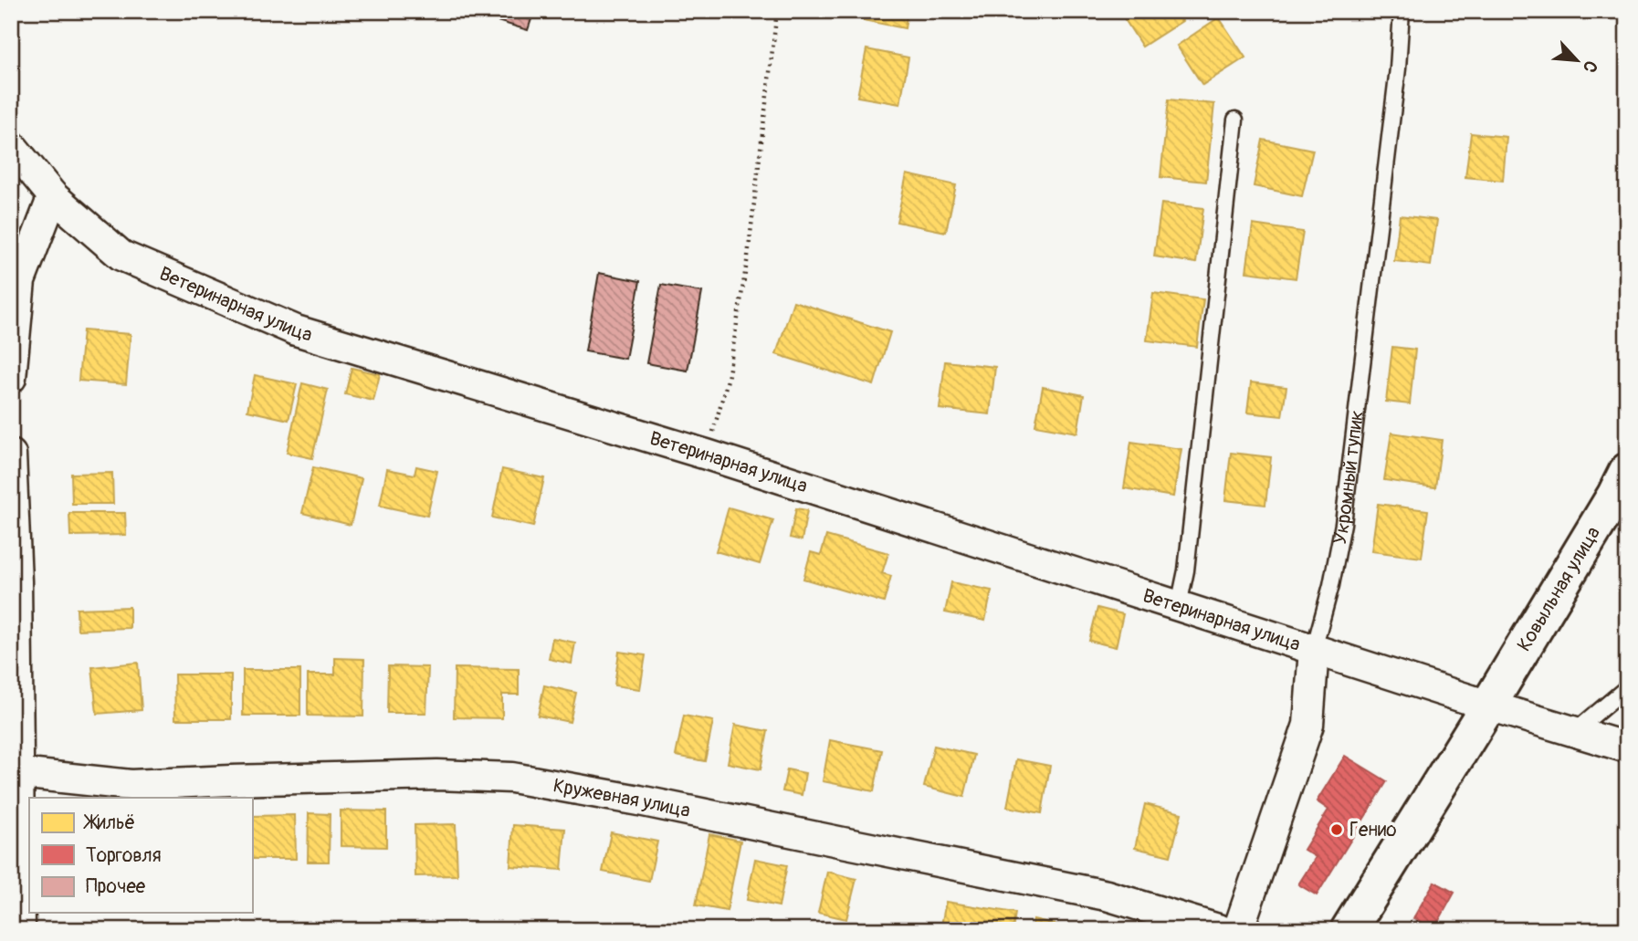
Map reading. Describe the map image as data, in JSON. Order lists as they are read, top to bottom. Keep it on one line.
{"streets":{"street":["Ветеринарная улица","Укромный тупик","Ковыльная улица","Кружевная улица"]},"crossings":[["Ветеринарная улица","Укромный тупик"],["Ветеринарная улица","Ковыльная улица"]],"places":["Генио"],"legend":["Жильё","Торговля","Прочее"],"north":"bottom right"}
